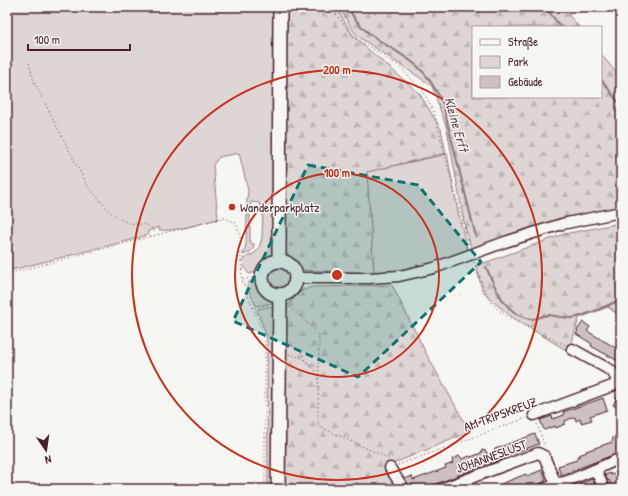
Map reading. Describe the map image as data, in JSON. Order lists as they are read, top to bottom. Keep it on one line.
{"streets":{"street":["AM TRIPSKREUZ","JOHANNESLUST"]},"water":["Kleine Erft"],"places":["Wanderparkplatz"],"legend":["Straße","Park","Gebäude"],"scale_bar":"100 m","north":"bottom","rings":["200 m","100 m"]}
